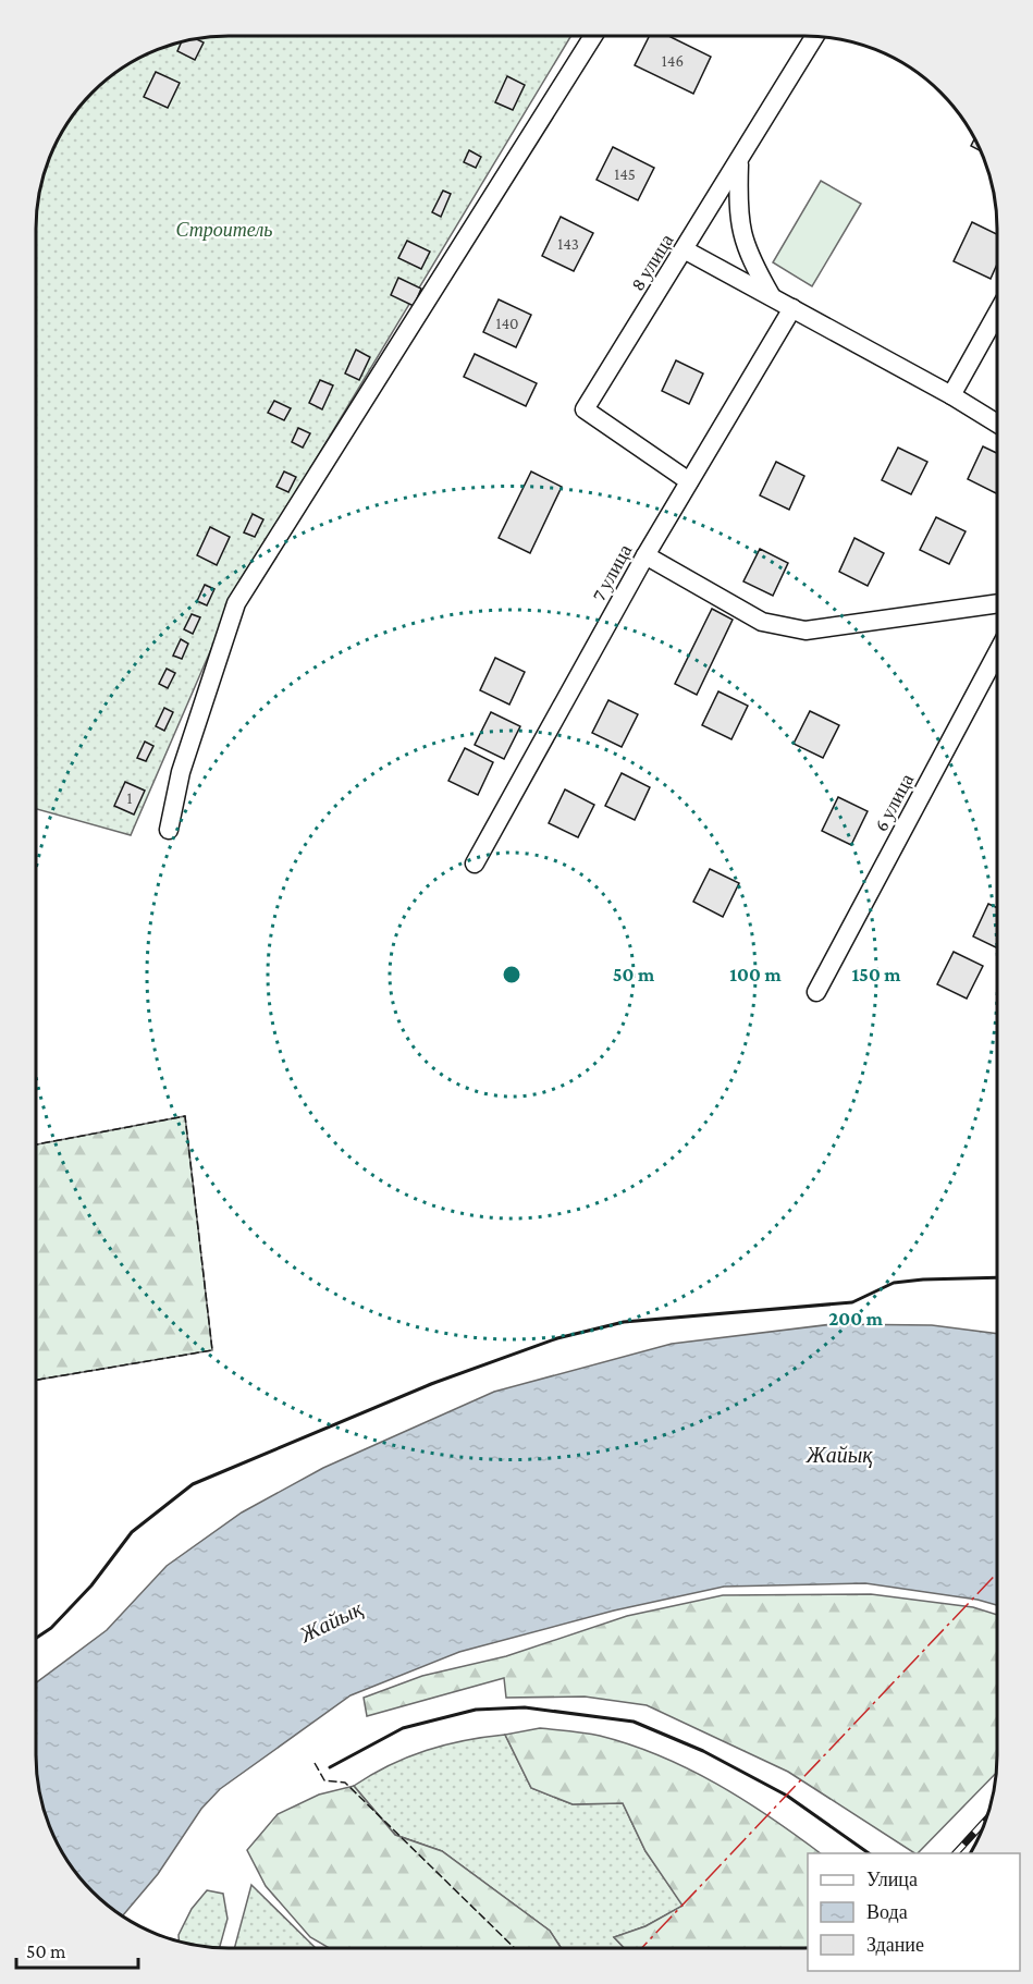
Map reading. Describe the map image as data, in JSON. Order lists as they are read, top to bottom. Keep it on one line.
{"streets":{"street":["8 улица","7 улица","6 улица"]},"crossings":[["8 улица","7 улица"]],"water":["Жайық"],"parks":["Строитель"],"house_numbers":["146","145","143","140","1"],"legend":["Улица","Вода","Здание"],"scale_bar":"50 m","rings":["50 m","100 m","150 m","200 m"]}
